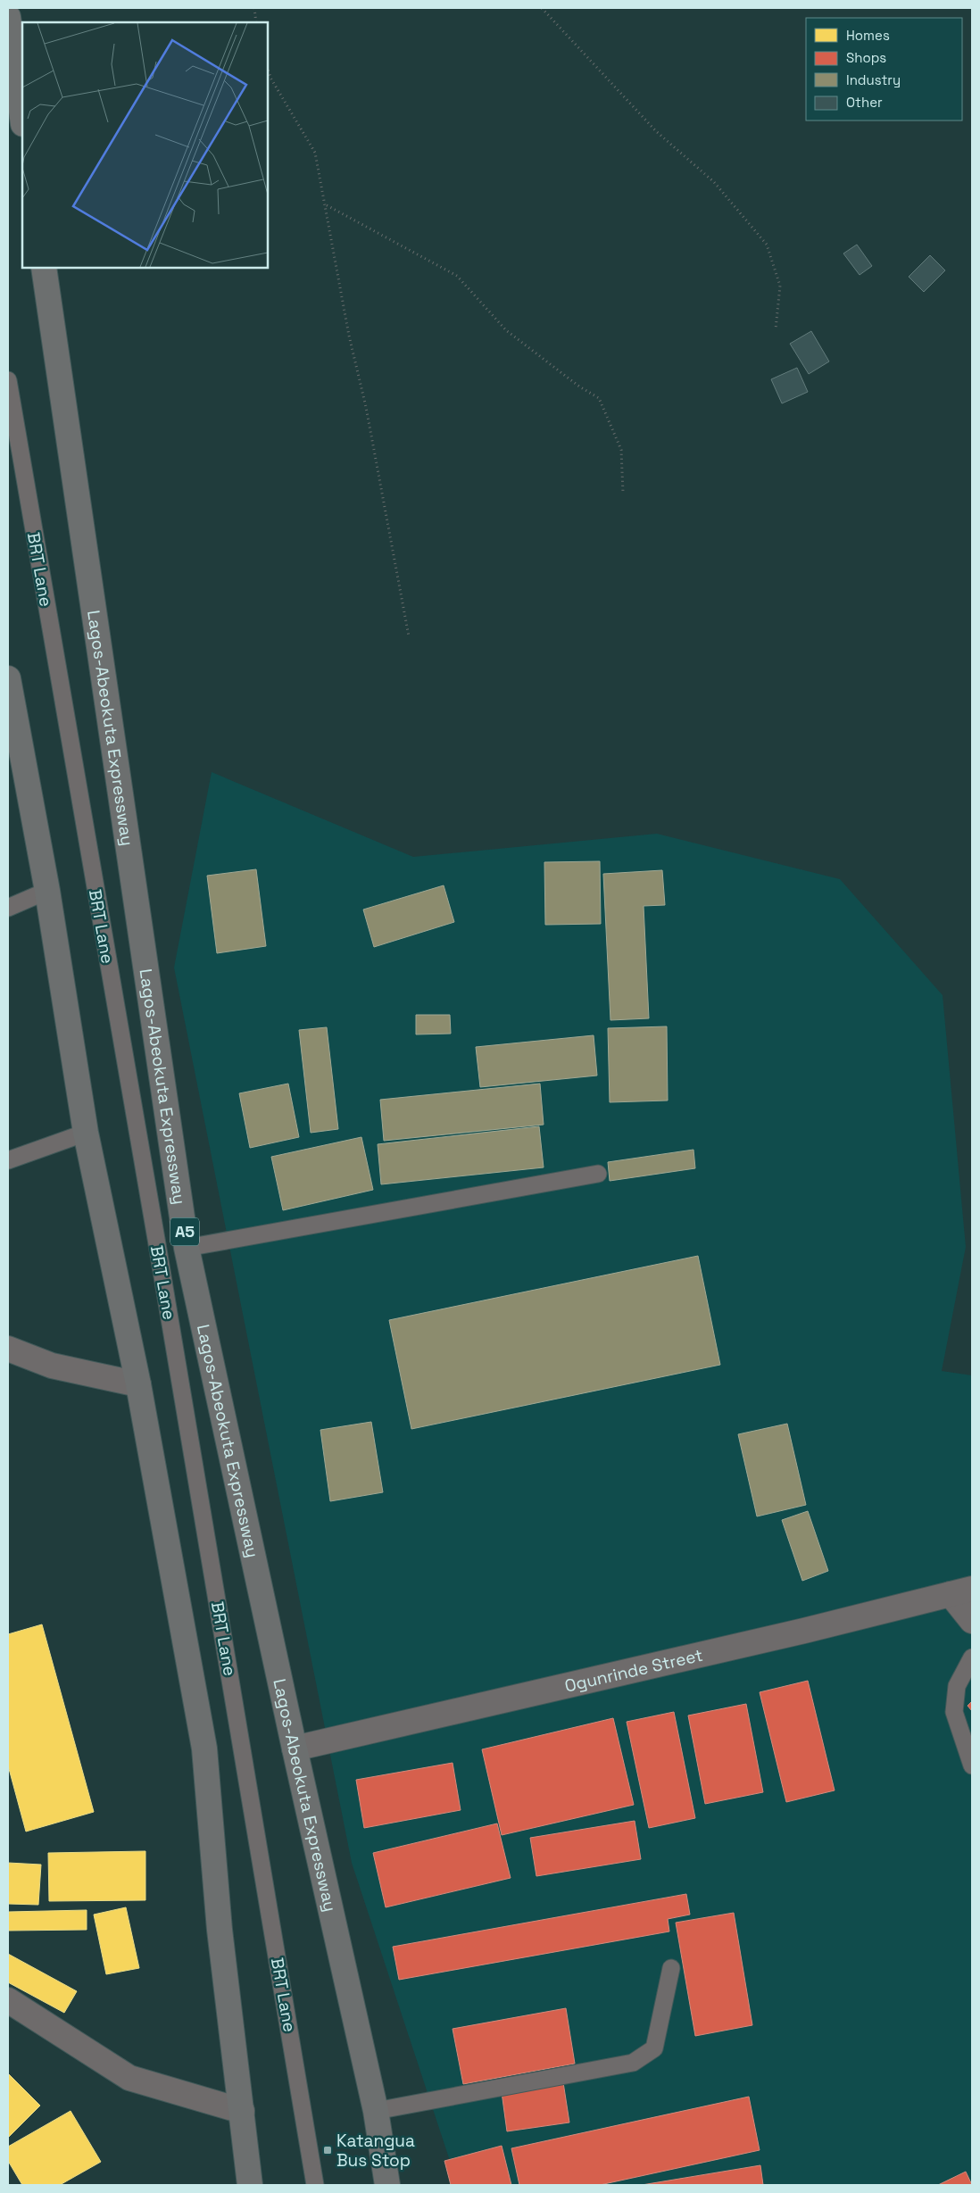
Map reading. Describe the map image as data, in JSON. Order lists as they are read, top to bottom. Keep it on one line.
{"streets":{"highway":["Lagos-Abeokuta Expressway","A5"],"street":["Ogunrinde Street"],"lane":["BRT Lane"]},"crossings":[["Lagos-Abeokuta Expressway","Ogunrinde Street"]],"places":{"transit":["Katangua Bus Stop"]},"legend":["Homes","Shops","Industry","Other"]}
